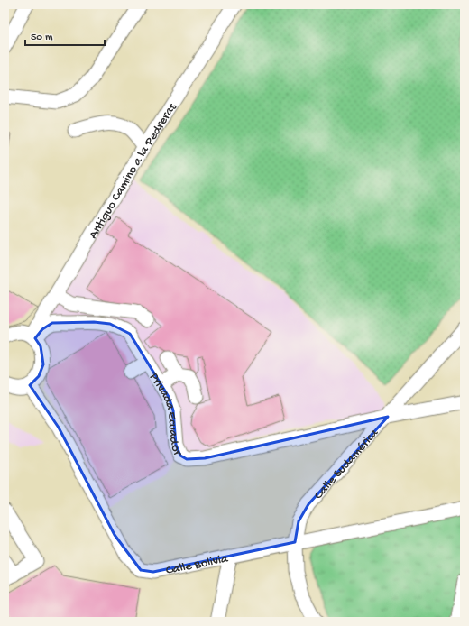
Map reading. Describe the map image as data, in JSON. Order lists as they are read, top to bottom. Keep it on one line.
{"streets":{"street":["Antiguo Camino a la Pedreras","Privada Ecuador","Calle Sudamérica","Calle Bolivia"]},"crossings":[["Antiguo Camino a la Pedreras","Privada Ecuador"],["Privada Ecuador","Calle Sudamérica"],["Calle Sudamérica","Calle Bolivia"]],"scale_bar":"50 m"}
